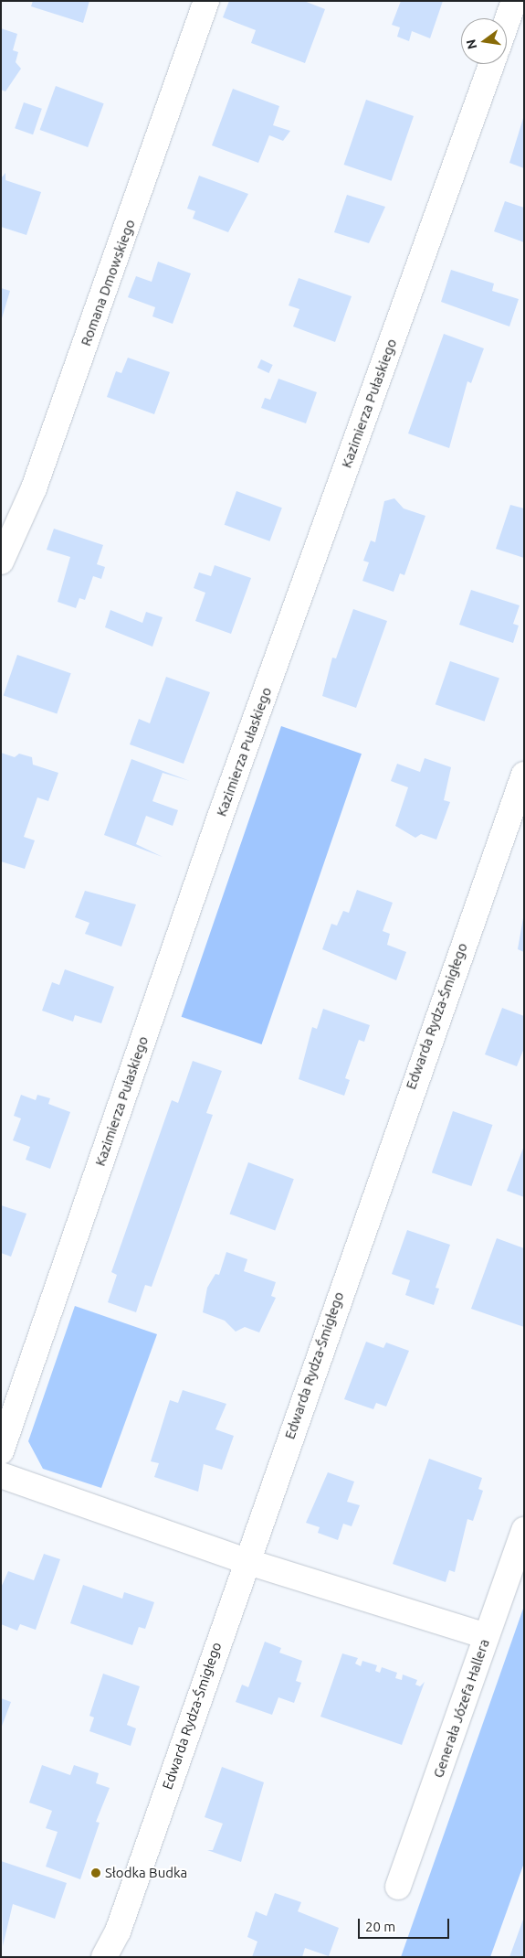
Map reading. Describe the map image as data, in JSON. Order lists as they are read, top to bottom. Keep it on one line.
{"streets":{"street":["Romana Dmowskiego","Kazimierza Pułaskiego","Edwarda Rydza-Śmigłego","Generała Józefa Hallera"]},"places":["Słodka Budka"],"scale_bar":"20 m","north":"left"}
